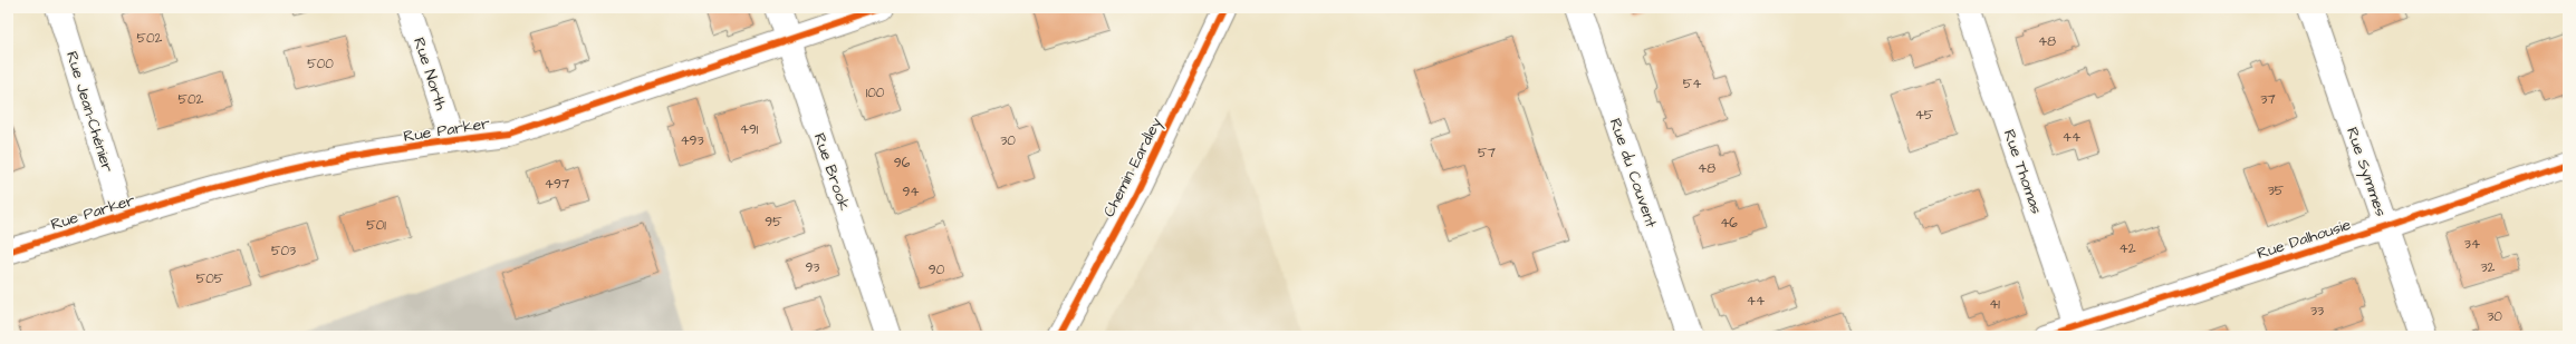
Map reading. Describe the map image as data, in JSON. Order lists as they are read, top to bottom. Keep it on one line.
{"streets":{"street":["Rue North","Rue Jean-Chénier","Rue Parker","Chemin Eardley","Rue Brook","Rue Thomas","Rue Symmes","Rue du Couvent","Rue Dalhousie"]},"crossings":[["Rue North","Rue Parker"],["Rue Jean-Chénier","Rue Parker"],["Rue Parker","Rue Brook"],["Rue Thomas","Rue Dalhousie"],["Rue Symmes","Rue Dalhousie"]],"house_numbers":["502","48","500","54","100","502","37","45","491","44","493","30","57","96","48","497","35","94","95","46","501","34","42","503","93","32","90","505","44","41","33","30"]}
